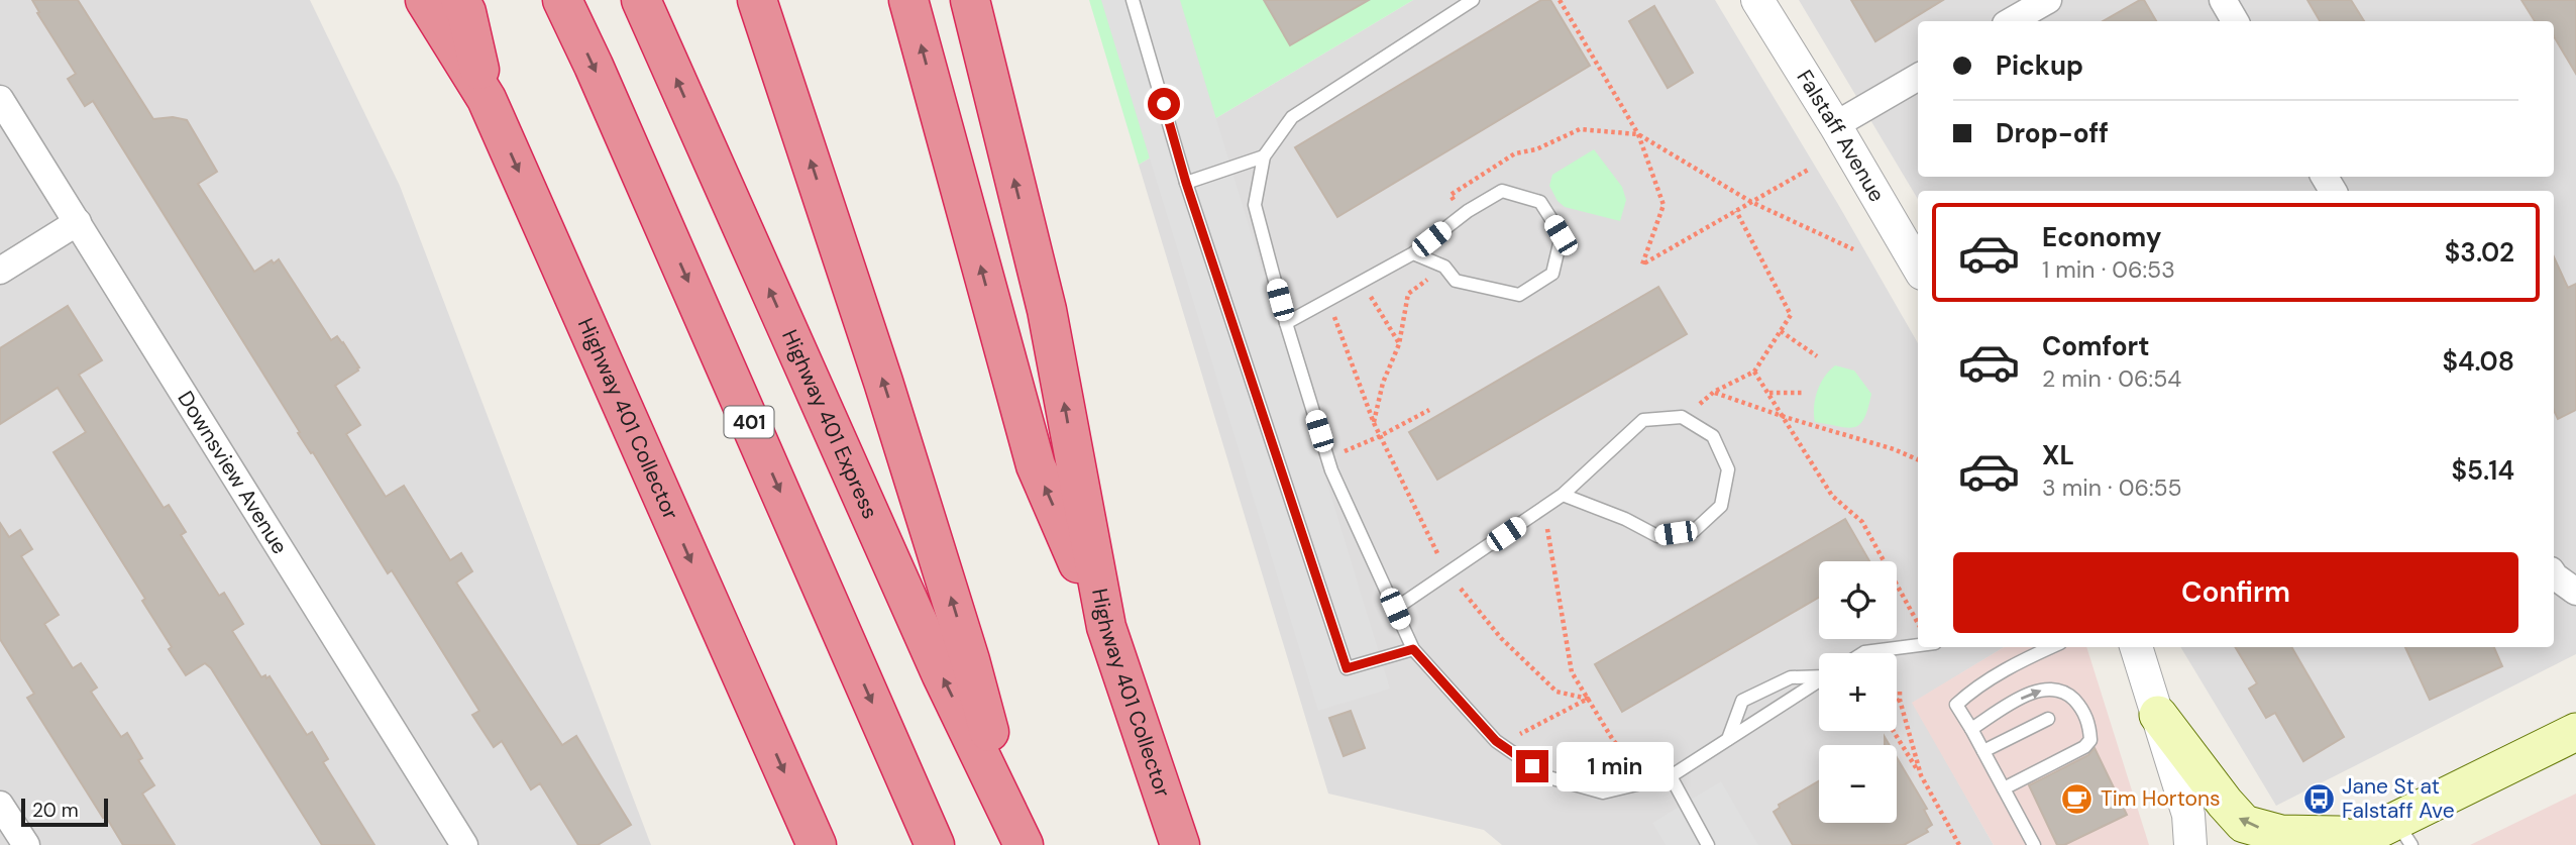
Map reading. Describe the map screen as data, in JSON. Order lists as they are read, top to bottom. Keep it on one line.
{"streets":{"highway":["Highway 401 Collector","401","Highway 401 Express"],"street":["Falstaff Avenue","Downsview Avenue"]},"places":{"cafe":["Tim Hortons"],"bus stop":["Jane St at Falstaff Ave"]},"scale_bar":"20 m","page":{"banner":["Pickup","Drop-off"],"list":[{"name":"Economy","note":"1 min · 06:53","value":"$3.02"},{"name":"Comfort","note":"2 min · 06:54","value":"$4.08"},{"name":"XL","note":"3 min · 06:55","value":"$5.14"}],"buttons":"Confirm","map_buttons":["+","−"],"bubble":"1 min","scale":"20 m"}}
